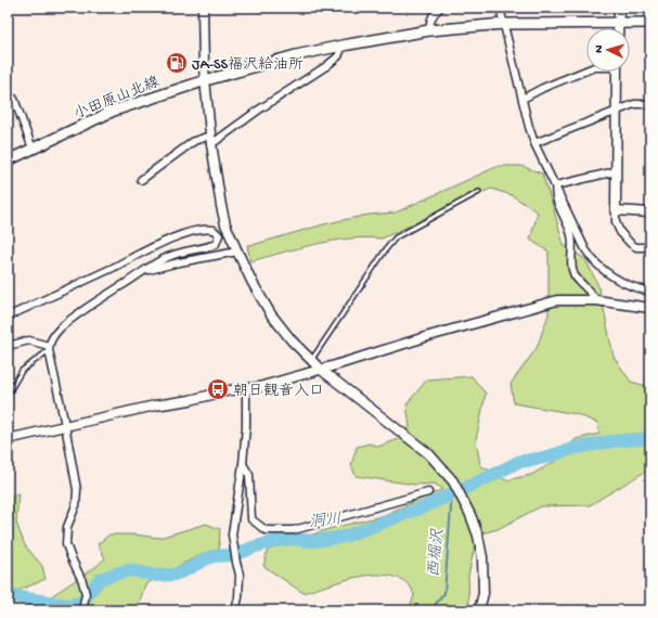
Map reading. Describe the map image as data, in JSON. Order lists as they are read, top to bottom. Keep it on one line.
{"streets":{"main road":["小田原山北線"]},"water":["洞川","西堀沢"],"places":{"fuel station":["JA-SS福沢給油所"],"bus stop":["朝日観音入口"]},"north":"left"}
